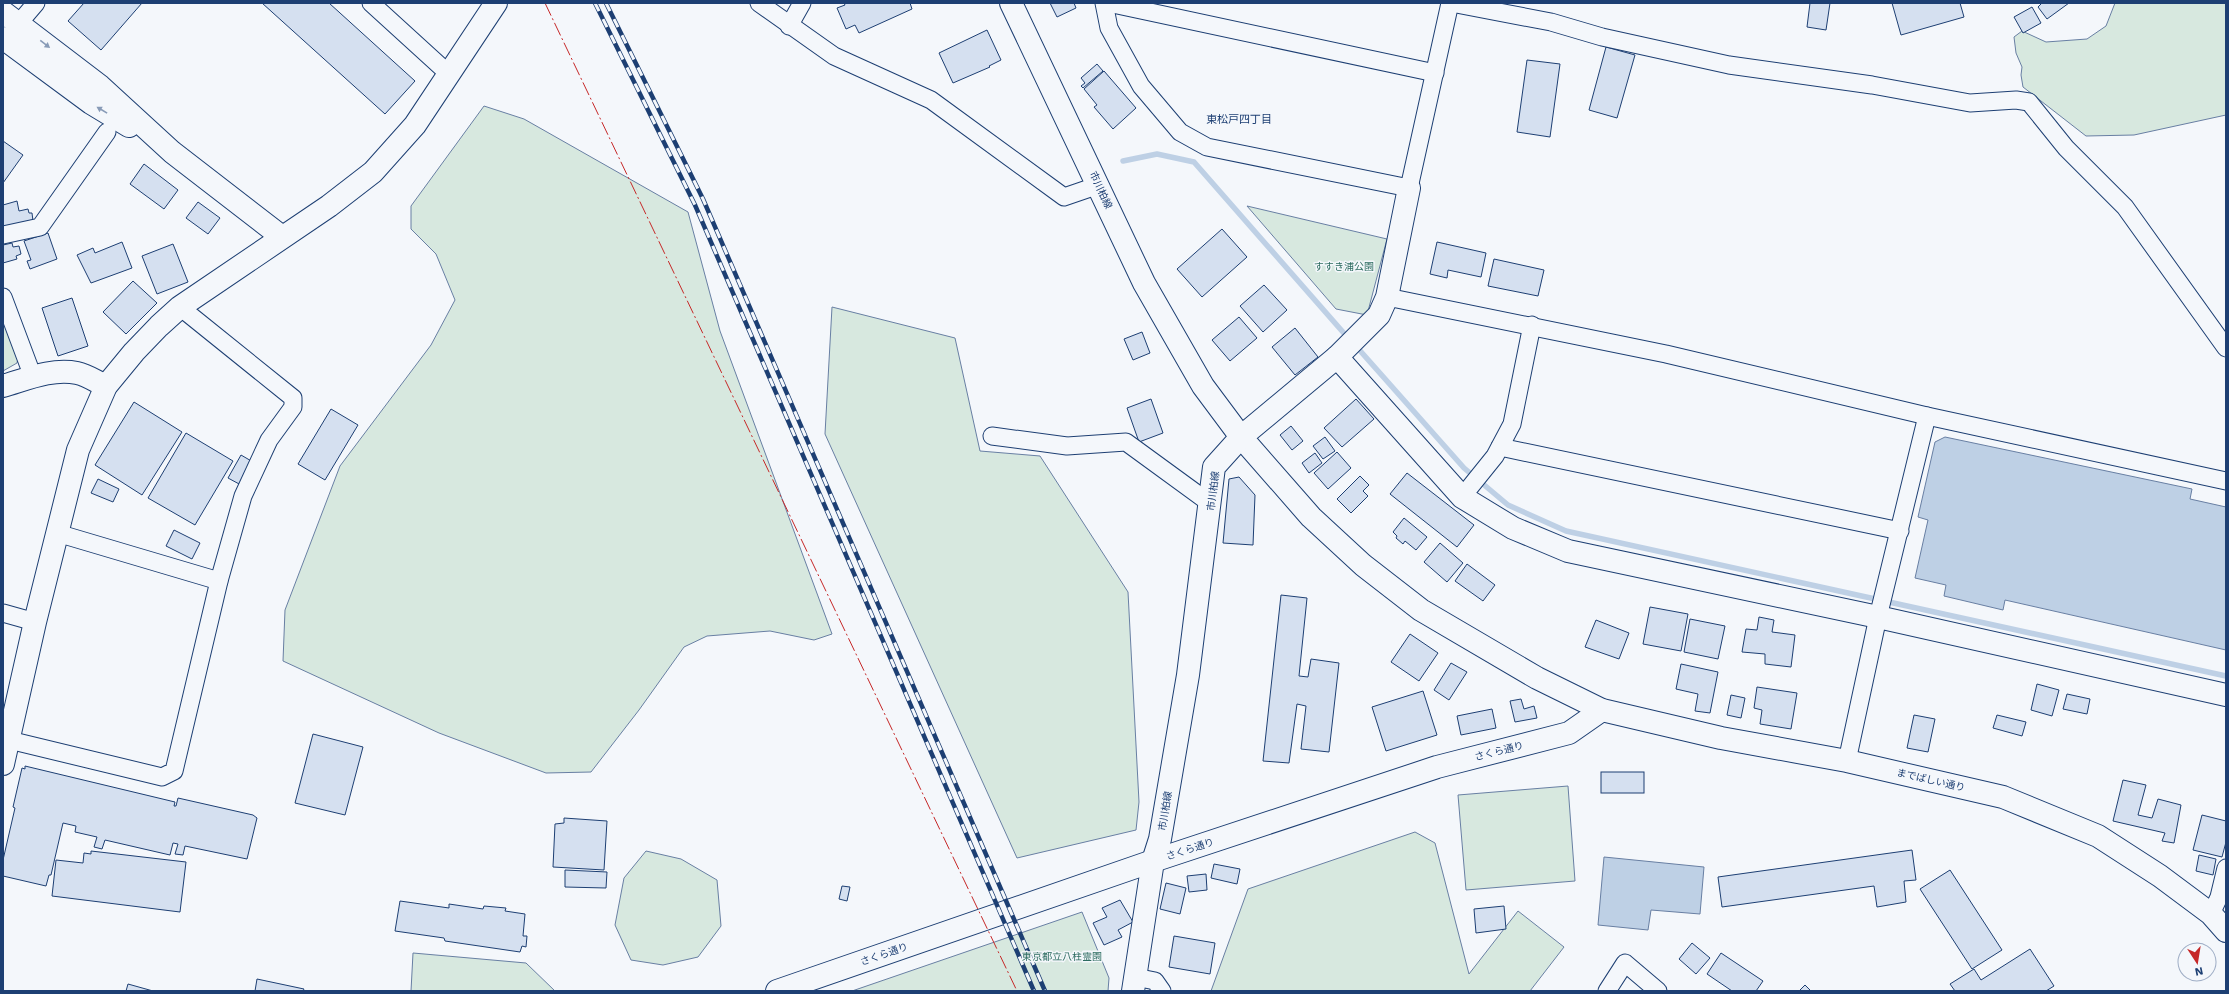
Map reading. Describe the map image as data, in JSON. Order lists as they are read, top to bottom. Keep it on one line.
{"streets":{"street":["市川柏線","さくら通り","までばしい通り"]},"crossings":[["市川柏線","さくら通り"],["市川柏線","までばしい通り"],["さくら通り","までばしい通り"]],"districts":["東松戸四丁目"],"parks":["すすき浦公園","東京都立八柱霊園"],"north":"bottom"}
